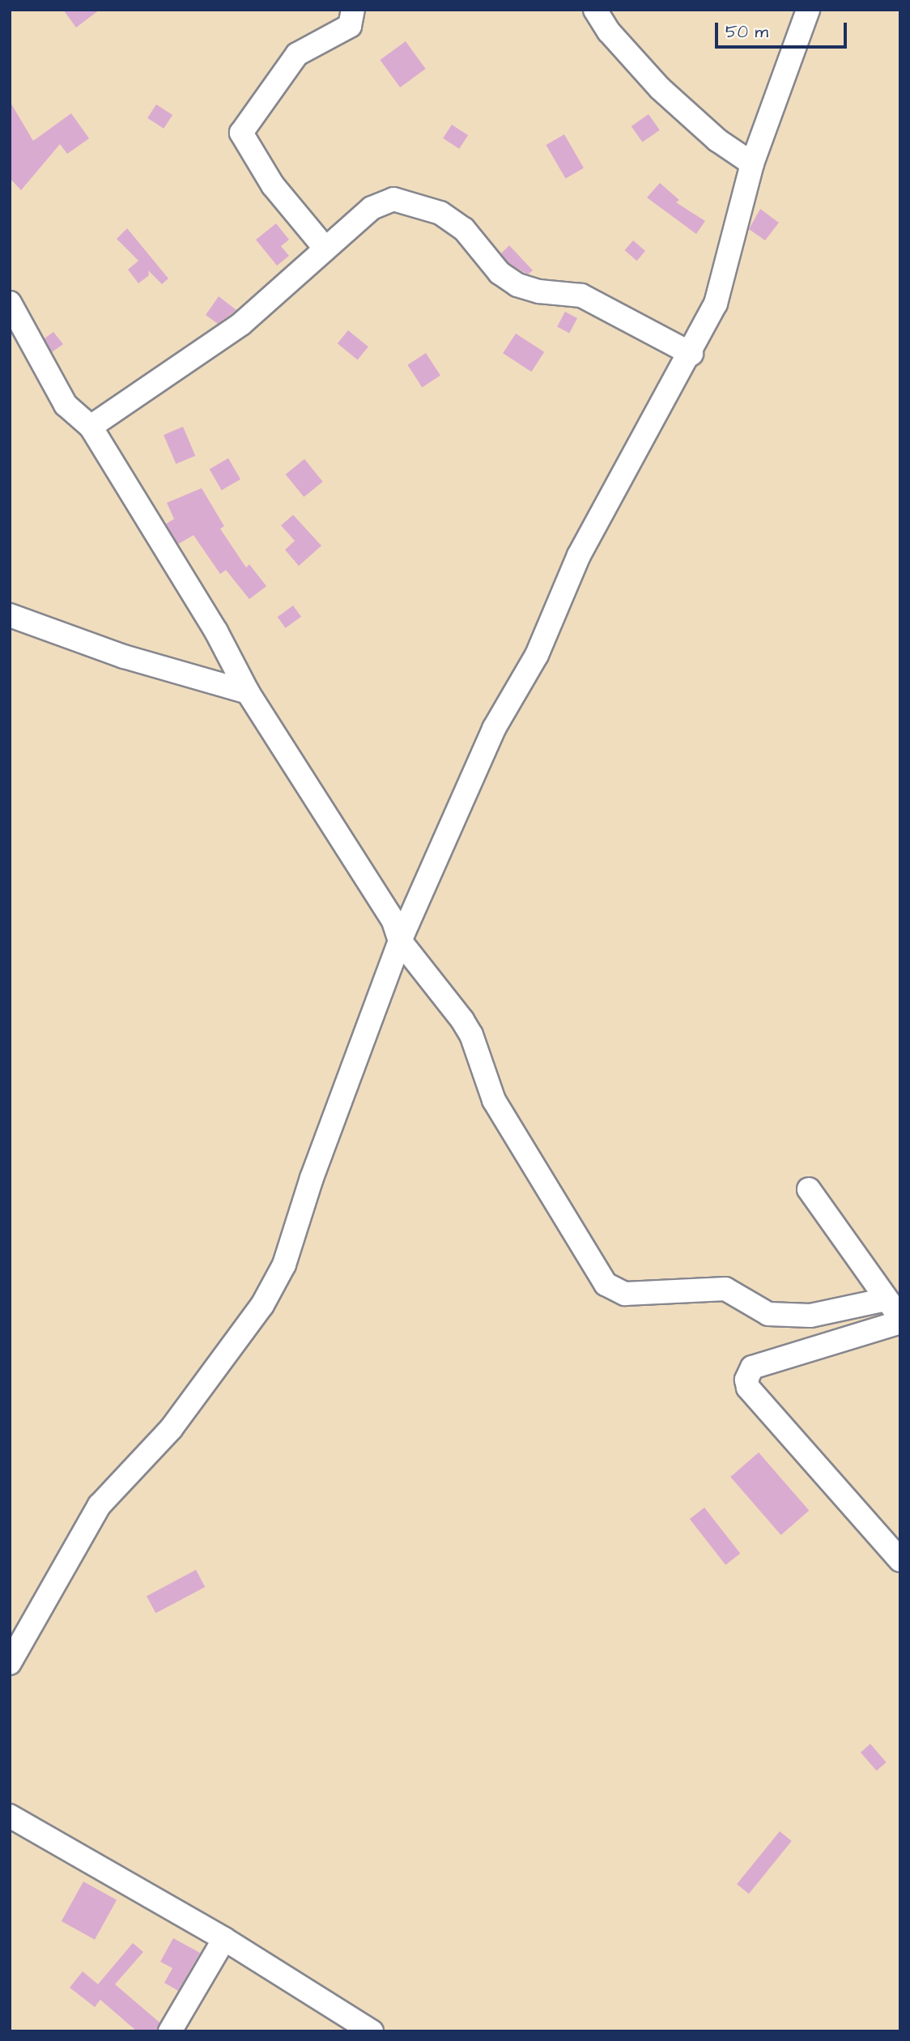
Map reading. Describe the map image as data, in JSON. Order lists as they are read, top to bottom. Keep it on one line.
{"scale_bar":"50 m"}
